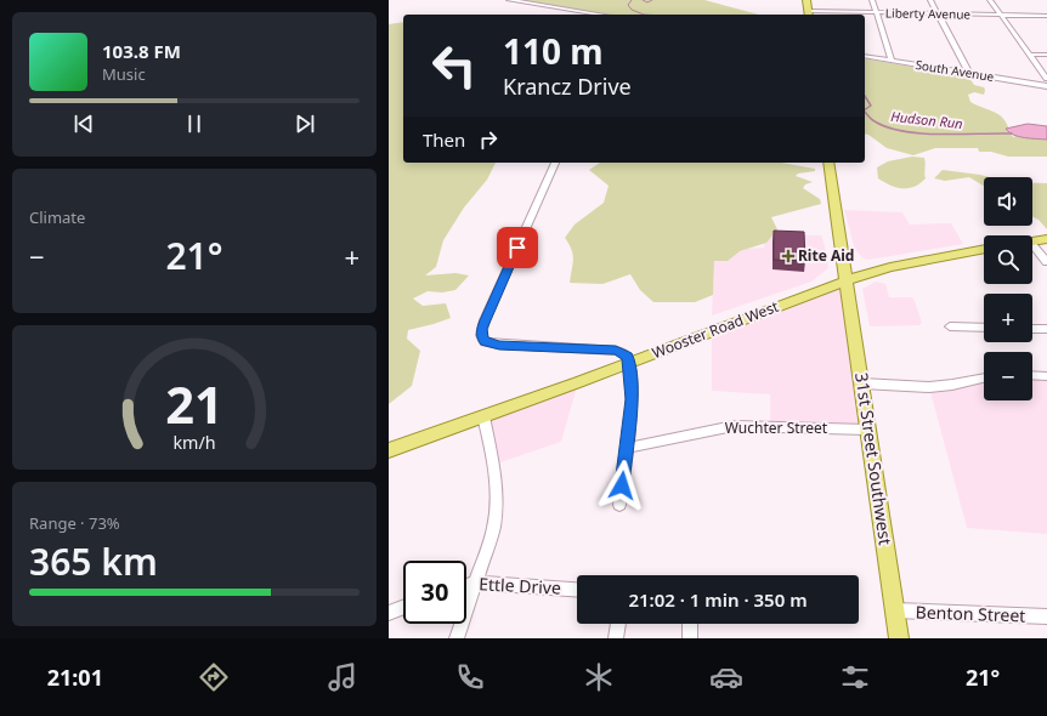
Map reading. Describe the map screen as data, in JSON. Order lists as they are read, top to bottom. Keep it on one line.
{"streets":{"main road":["Wooster Road West","31st Street Southwest"],"street":["Liberty Avenue","South Avenue","Wuchter Street","Ettle Drive","Benton Street"]},"crossings":[["Wooster Road West","31st Street Southwest"],["Wuchter Street","31st Street Southwest"],["31st Street Southwest","Benton Street"]],"water":["Hudson Run"],"places":{"health":["Rite Aid"]},"page":{"turn":["110 m","Krancz Drive"],"song":["103.8 FM","Music"],"then":"Then","tile":["Climate",["Range · 73%","365 km"]],"map_buttons":["+","−"],"heat":["−","21°","+"],"limit":"30","trip":"21:02 · 1 min · 350 m","tabs":["21:01","21°"],"gauge":["21","km/h"]}}
